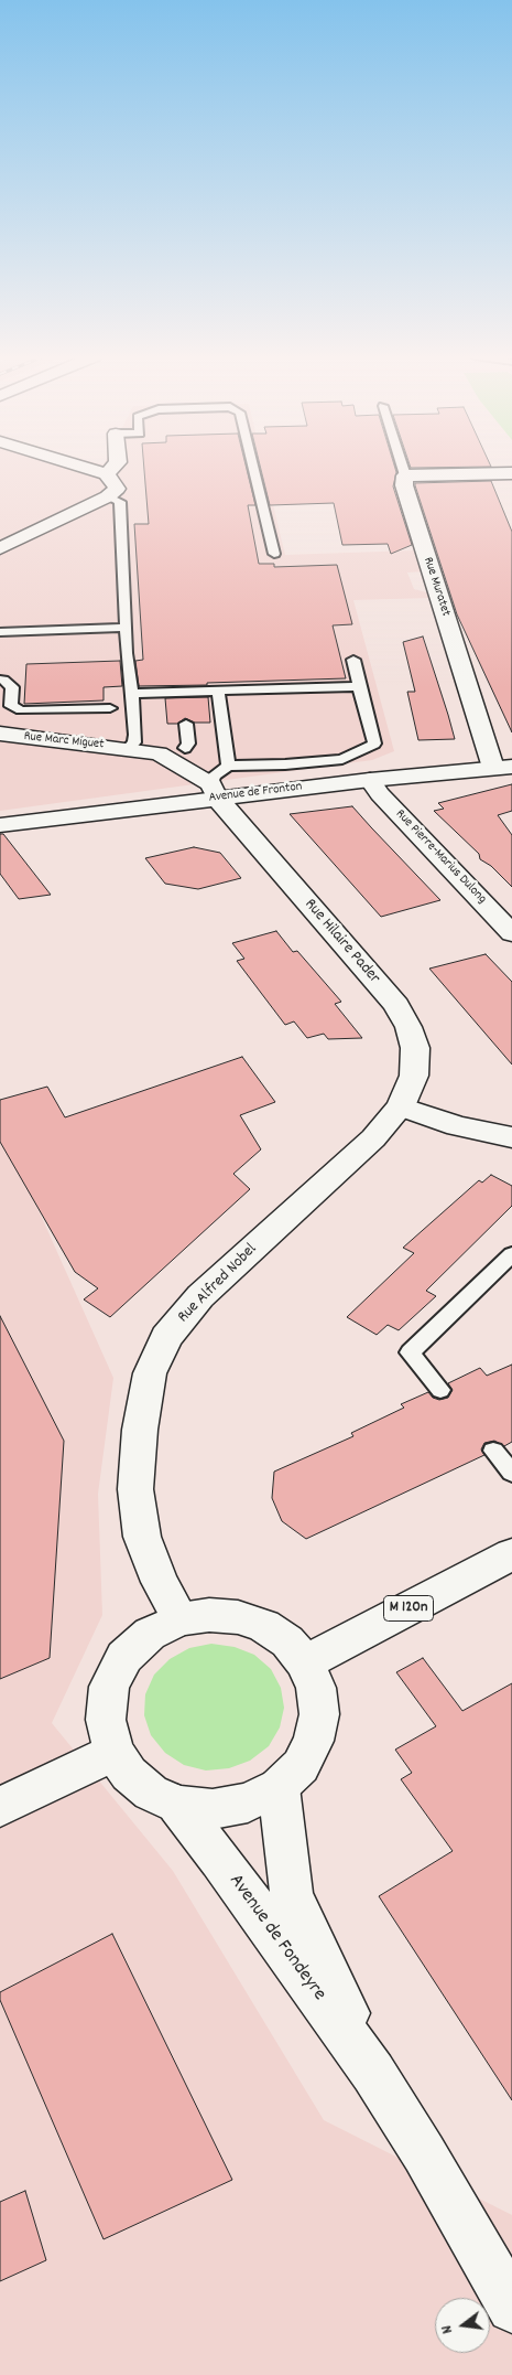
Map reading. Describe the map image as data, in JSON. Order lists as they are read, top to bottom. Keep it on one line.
{"streets":{"street":["Rue Muratet","Rue Marc Miguet","Avenue de Fronton","Rue Pierre-Marius Dulong","Rue Hilaire Pader","Rue Alfred Nobel","M 120n","Avenue de Fondeyre"]},"crossings":[["Rue Muratet","Avenue de Fronton"],["Avenue de Fronton","Rue Pierre-Marius Dulong"],["Avenue de Fronton","Rue Hilaire Pader"],["Rue Hilaire Pader","Rue Alfred Nobel"]],"north":"left"}
